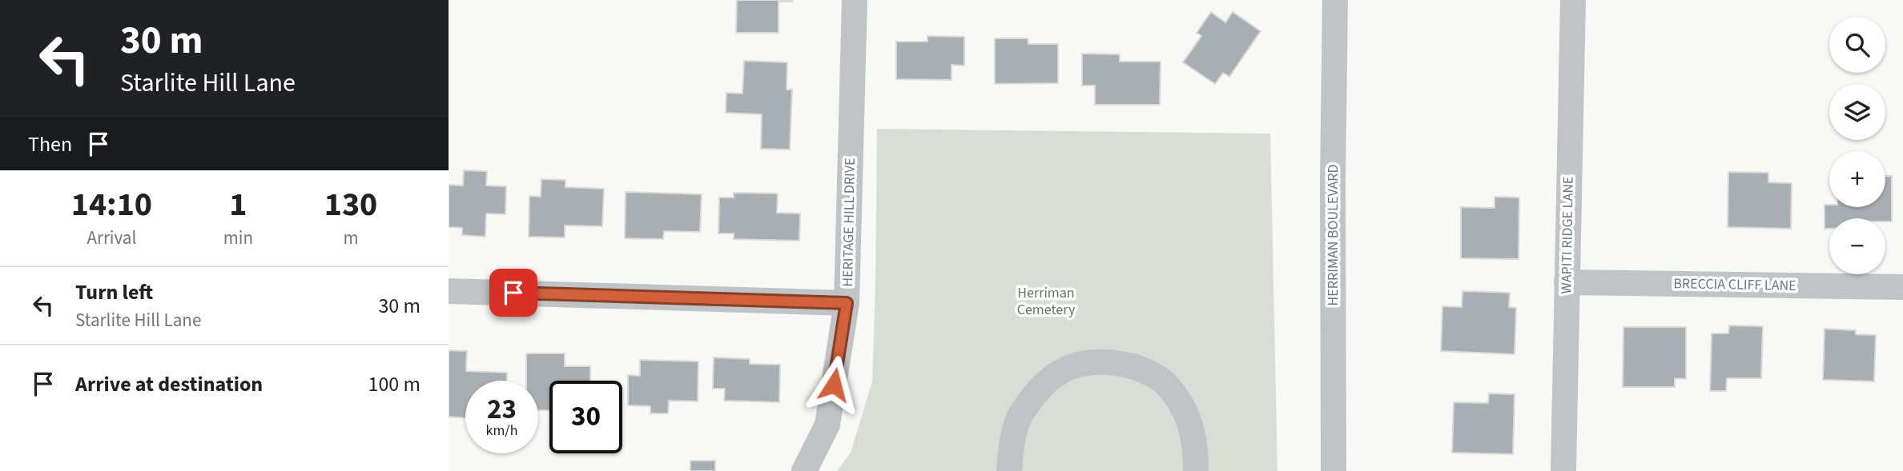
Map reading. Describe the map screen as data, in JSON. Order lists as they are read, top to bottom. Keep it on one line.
{"streets":{"street":["HERITAGE HILL DRIVE","HERRIMAN BOULEVARD","WAPITI RIDGE LANE","BRECCIA CLIFF LANE"]},"crossings":[["WAPITI RIDGE LANE","BRECCIA CLIFF LANE"]],"parks":["Herriman Cemetery"],"page":{"turn":["30 m","Starlite Hill Lane"],"map_buttons":["+","−"],"then":"Then","eta":["14:10","Arrival","1","min","130","m"],"list":[{"name":"Turn left","note":"Starlite Hill Lane","value":"30 m"},{"name":"Arrive at destination","value":"100 m"}],"speed":"23 km/h","limit":"30"}}
